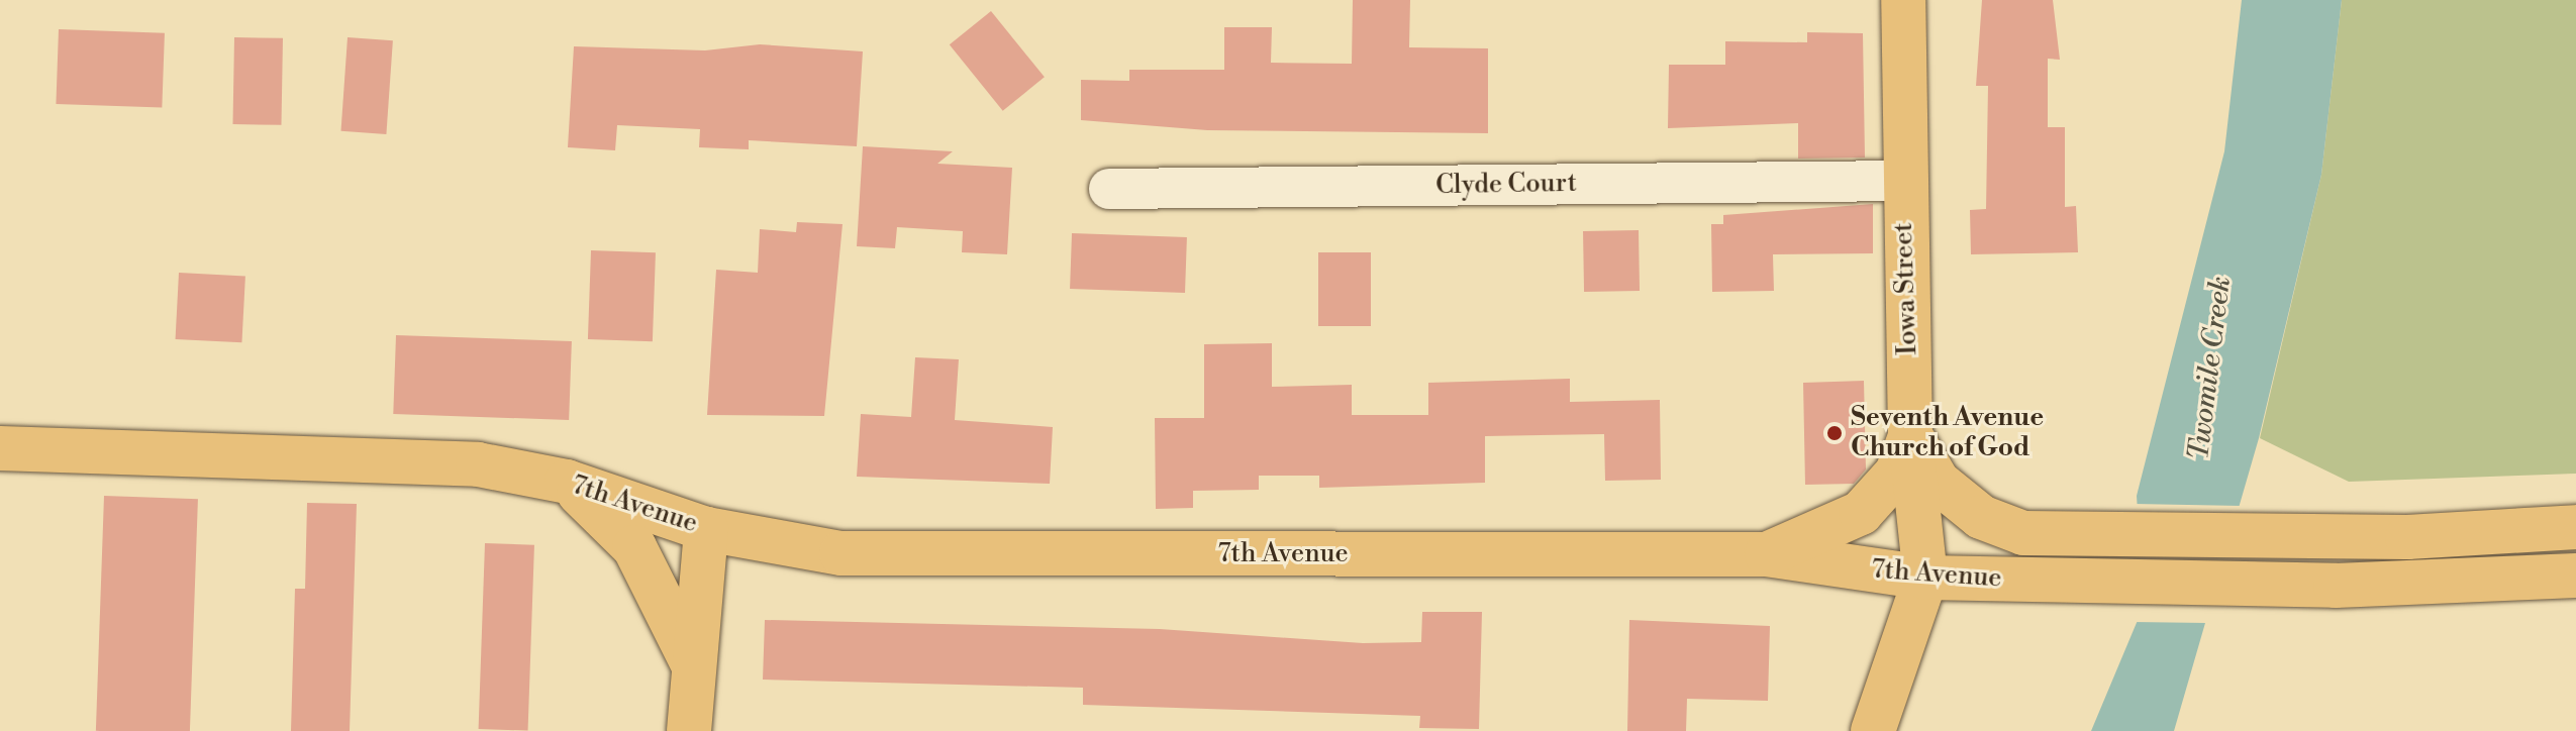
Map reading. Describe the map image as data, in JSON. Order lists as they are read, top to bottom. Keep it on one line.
{"streets":{"main road":["Iowa Street","7th Avenue"],"street":["Clyde Court"]},"crossings":[["Clyde Court","Iowa Street"],["Iowa Street","7th Avenue"]],"water":["Twomile Creek"],"places":["Seventh Avenue Church of God"]}
